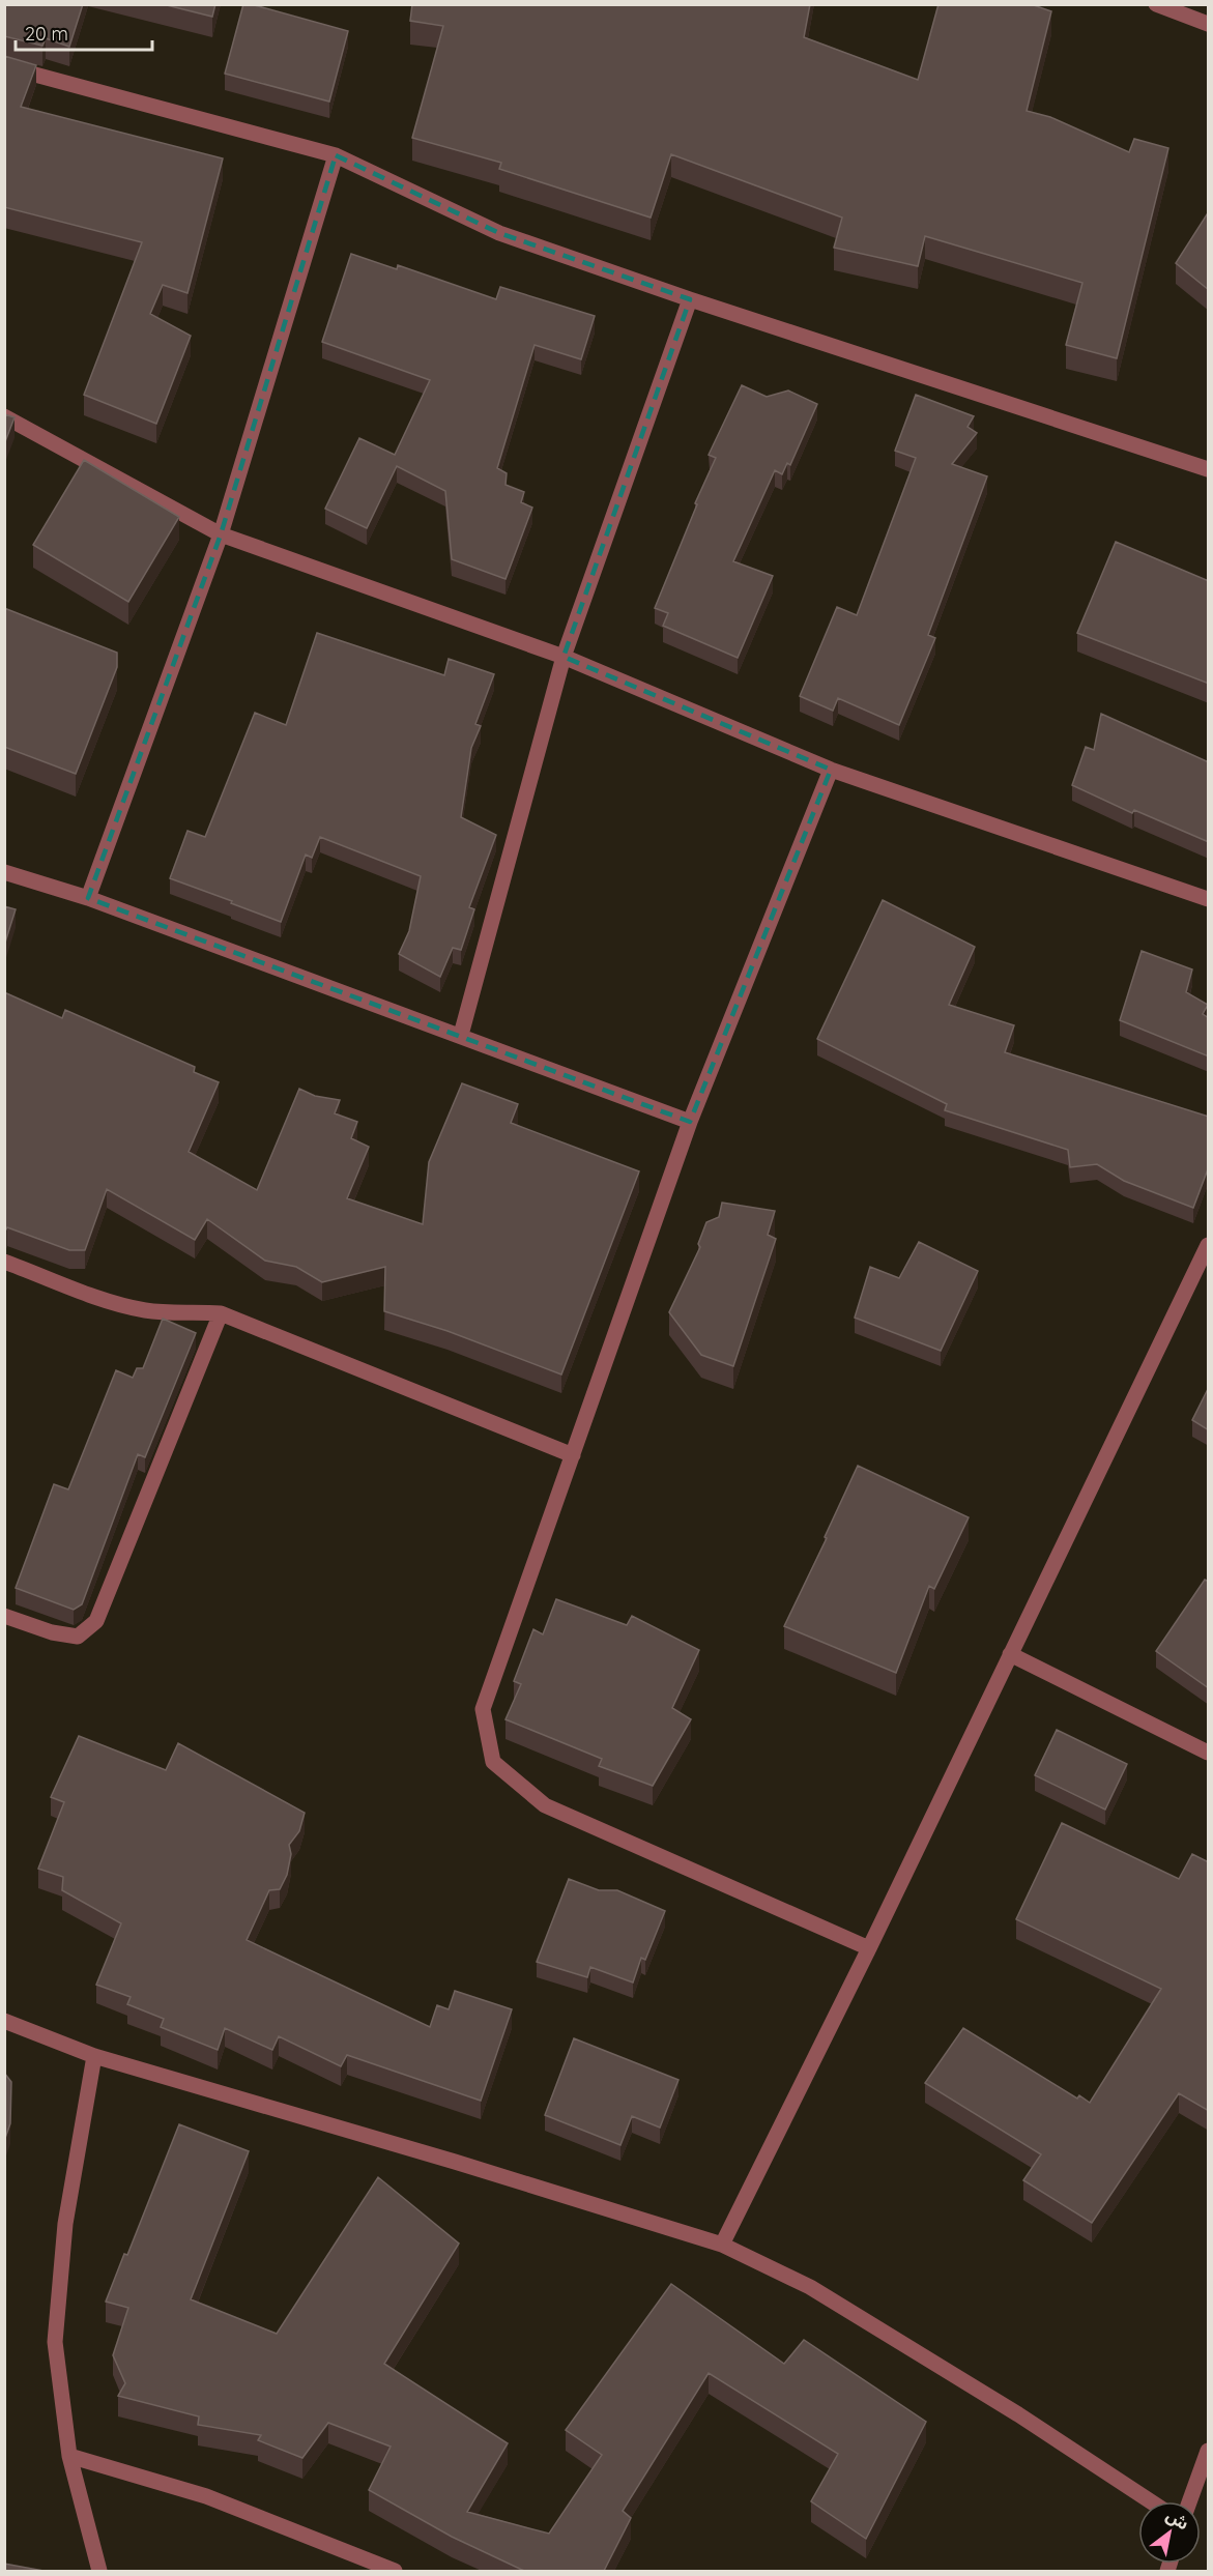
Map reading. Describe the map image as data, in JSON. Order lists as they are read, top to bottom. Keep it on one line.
{"scale_bar":"20 m","north":"top right"}
